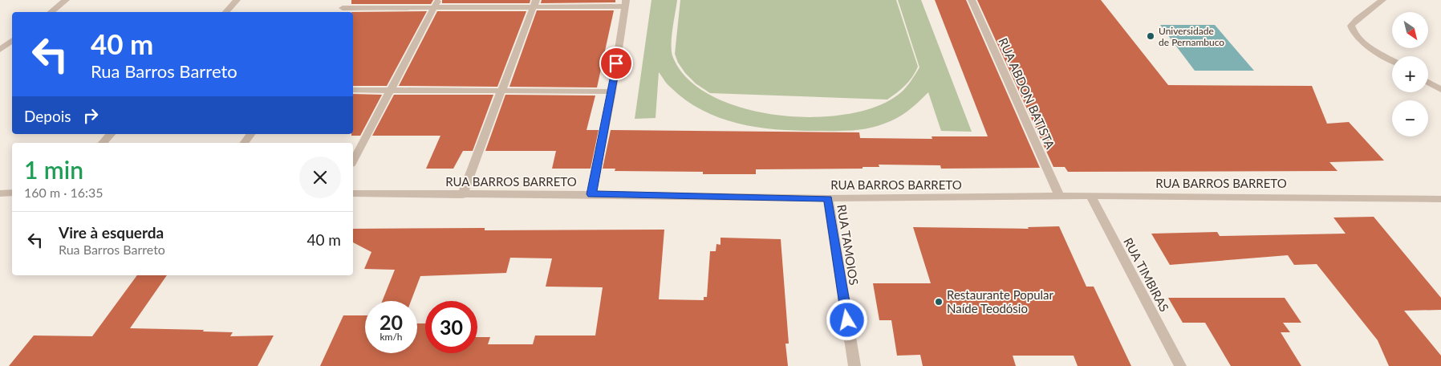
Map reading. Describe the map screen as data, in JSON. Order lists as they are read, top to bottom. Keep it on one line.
{"streets":{"street":["RUA ABDON BATISTA","RUA BARROS BARRETO","RUA TAMOIOS","RUA TIMBIRAS"]},"crossings":[["RUA ABDON BATISTA","RUA BARROS BARRETO"],["RUA BARROS BARRETO","RUA TAMOIOS"],["RUA BARROS BARRETO","RUA TIMBIRAS"]],"places":["Universidade de Pernambuco","Restaurante Popular Naíde Teodósio"],"north":"bottom right","page":{"map_buttons":["+","−"],"turn":["40 m","Rua Barros Barreto"],"then":"Depois","heading":["1 min","160 m · 16:35"],"list":[{"name":"Vire à esquerda","note":"Rua Barros Barreto","value":"40 m"}],"speed":"20 km/h","limit":"30"}}
